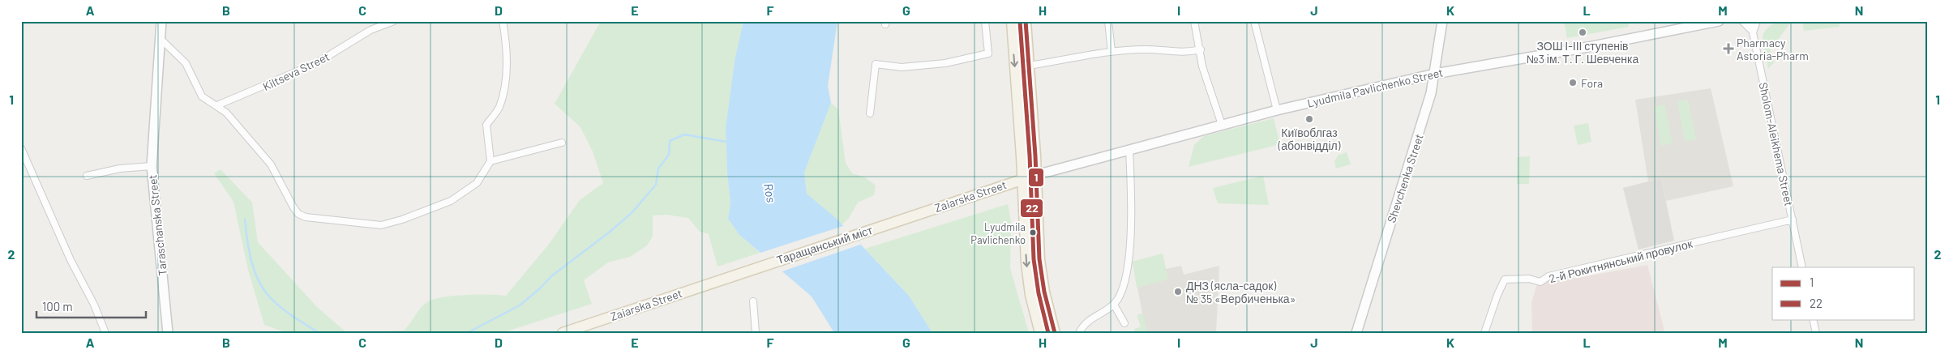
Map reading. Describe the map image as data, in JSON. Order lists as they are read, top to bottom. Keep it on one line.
{"streets":{"main road":["Lyudmila Pavlichenko Street","Shevchenka Street","Zaiarska Street","Taraschanska Street","Таращанський міст"],"street":["Kiltseva Street","Sholom-Aleikhema Street","2-й Рокитнянський провулок"]},"crossings":[["Lyudmila Pavlichenko Street","Shevchenka Street"],["Lyudmila Pavlichenko Street","Zaiarska Street"],["Sholom-Aleikhema Street","2-й Рокитнянський провулок"],["Zaiarska Street","Таращанський міст"]],"water":["Ros"],"places":{"other":["ЗОШ І-ІІІ ступенів №3 ім. Т. Г. Шевченка","Fora","Київоблгаз (абонвідділ)","Lyudmila Pavlichenko","ДНЗ (ясла-садок) № 35 «Вербиченька»"],"health":["Pharmacy Astoria-Pharm"]},"lines":["transit line 1","transit line 22"],"legend":["1","22"],"scale_bar":"100 m","grid":{"columns":["A","B","C","D","E","F","G","H","I","J","K","L","M","N"],"rows":["1","2"]}}
